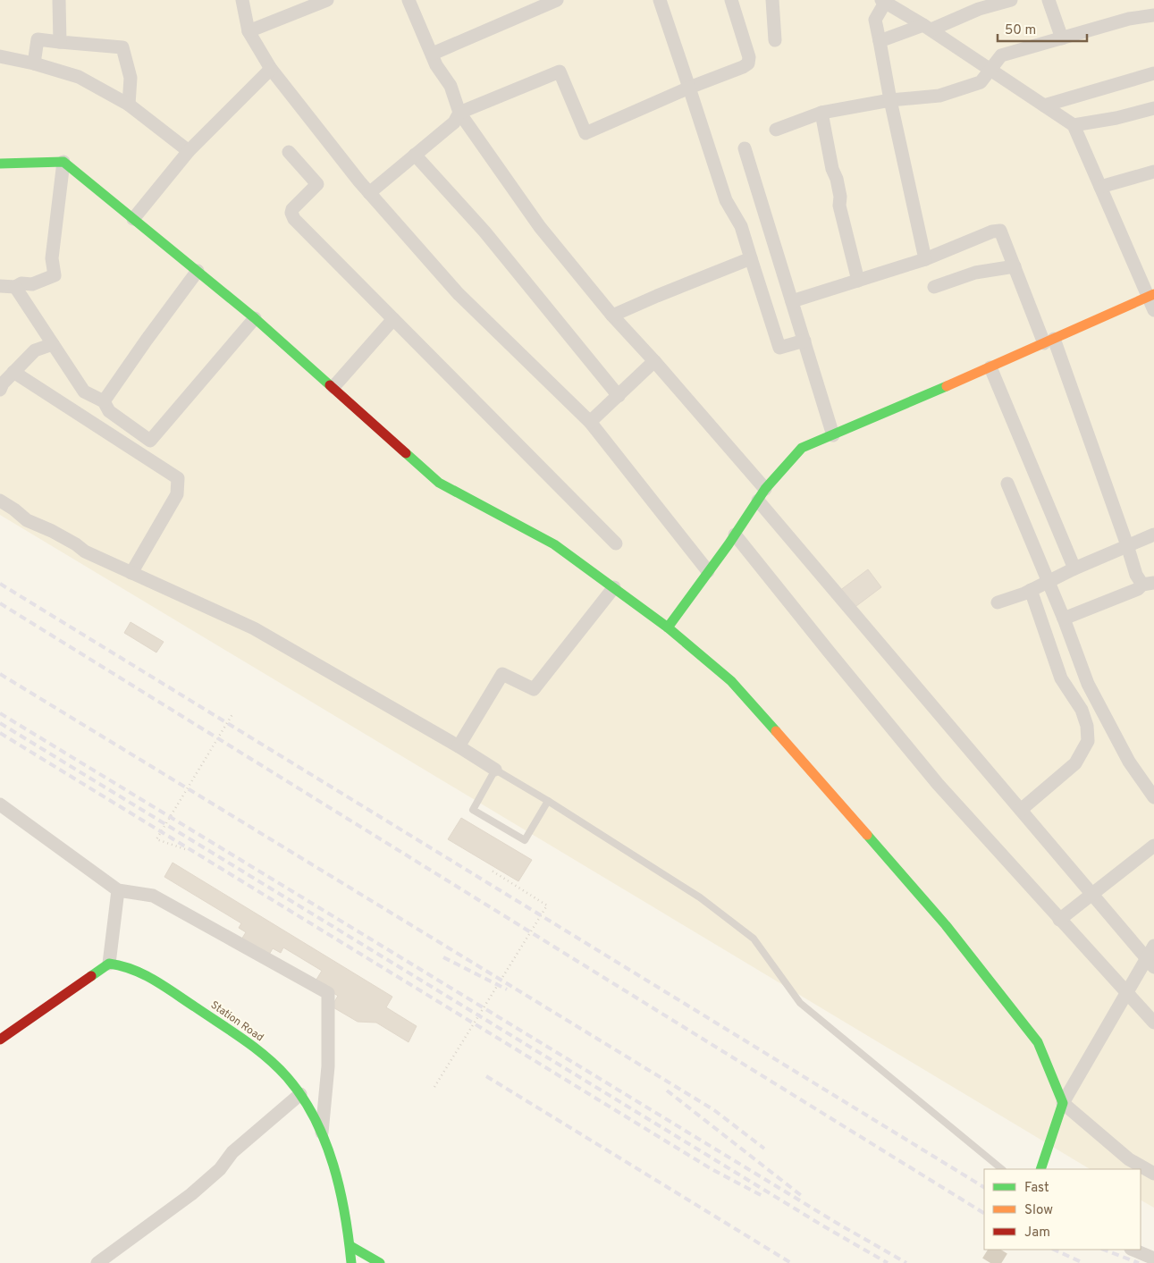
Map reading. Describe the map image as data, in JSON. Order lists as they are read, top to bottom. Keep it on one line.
{"streets":{"street":["Station Road"]},"legend":["Fast","Slow","Jam"],"scale_bar":"50 m"}
